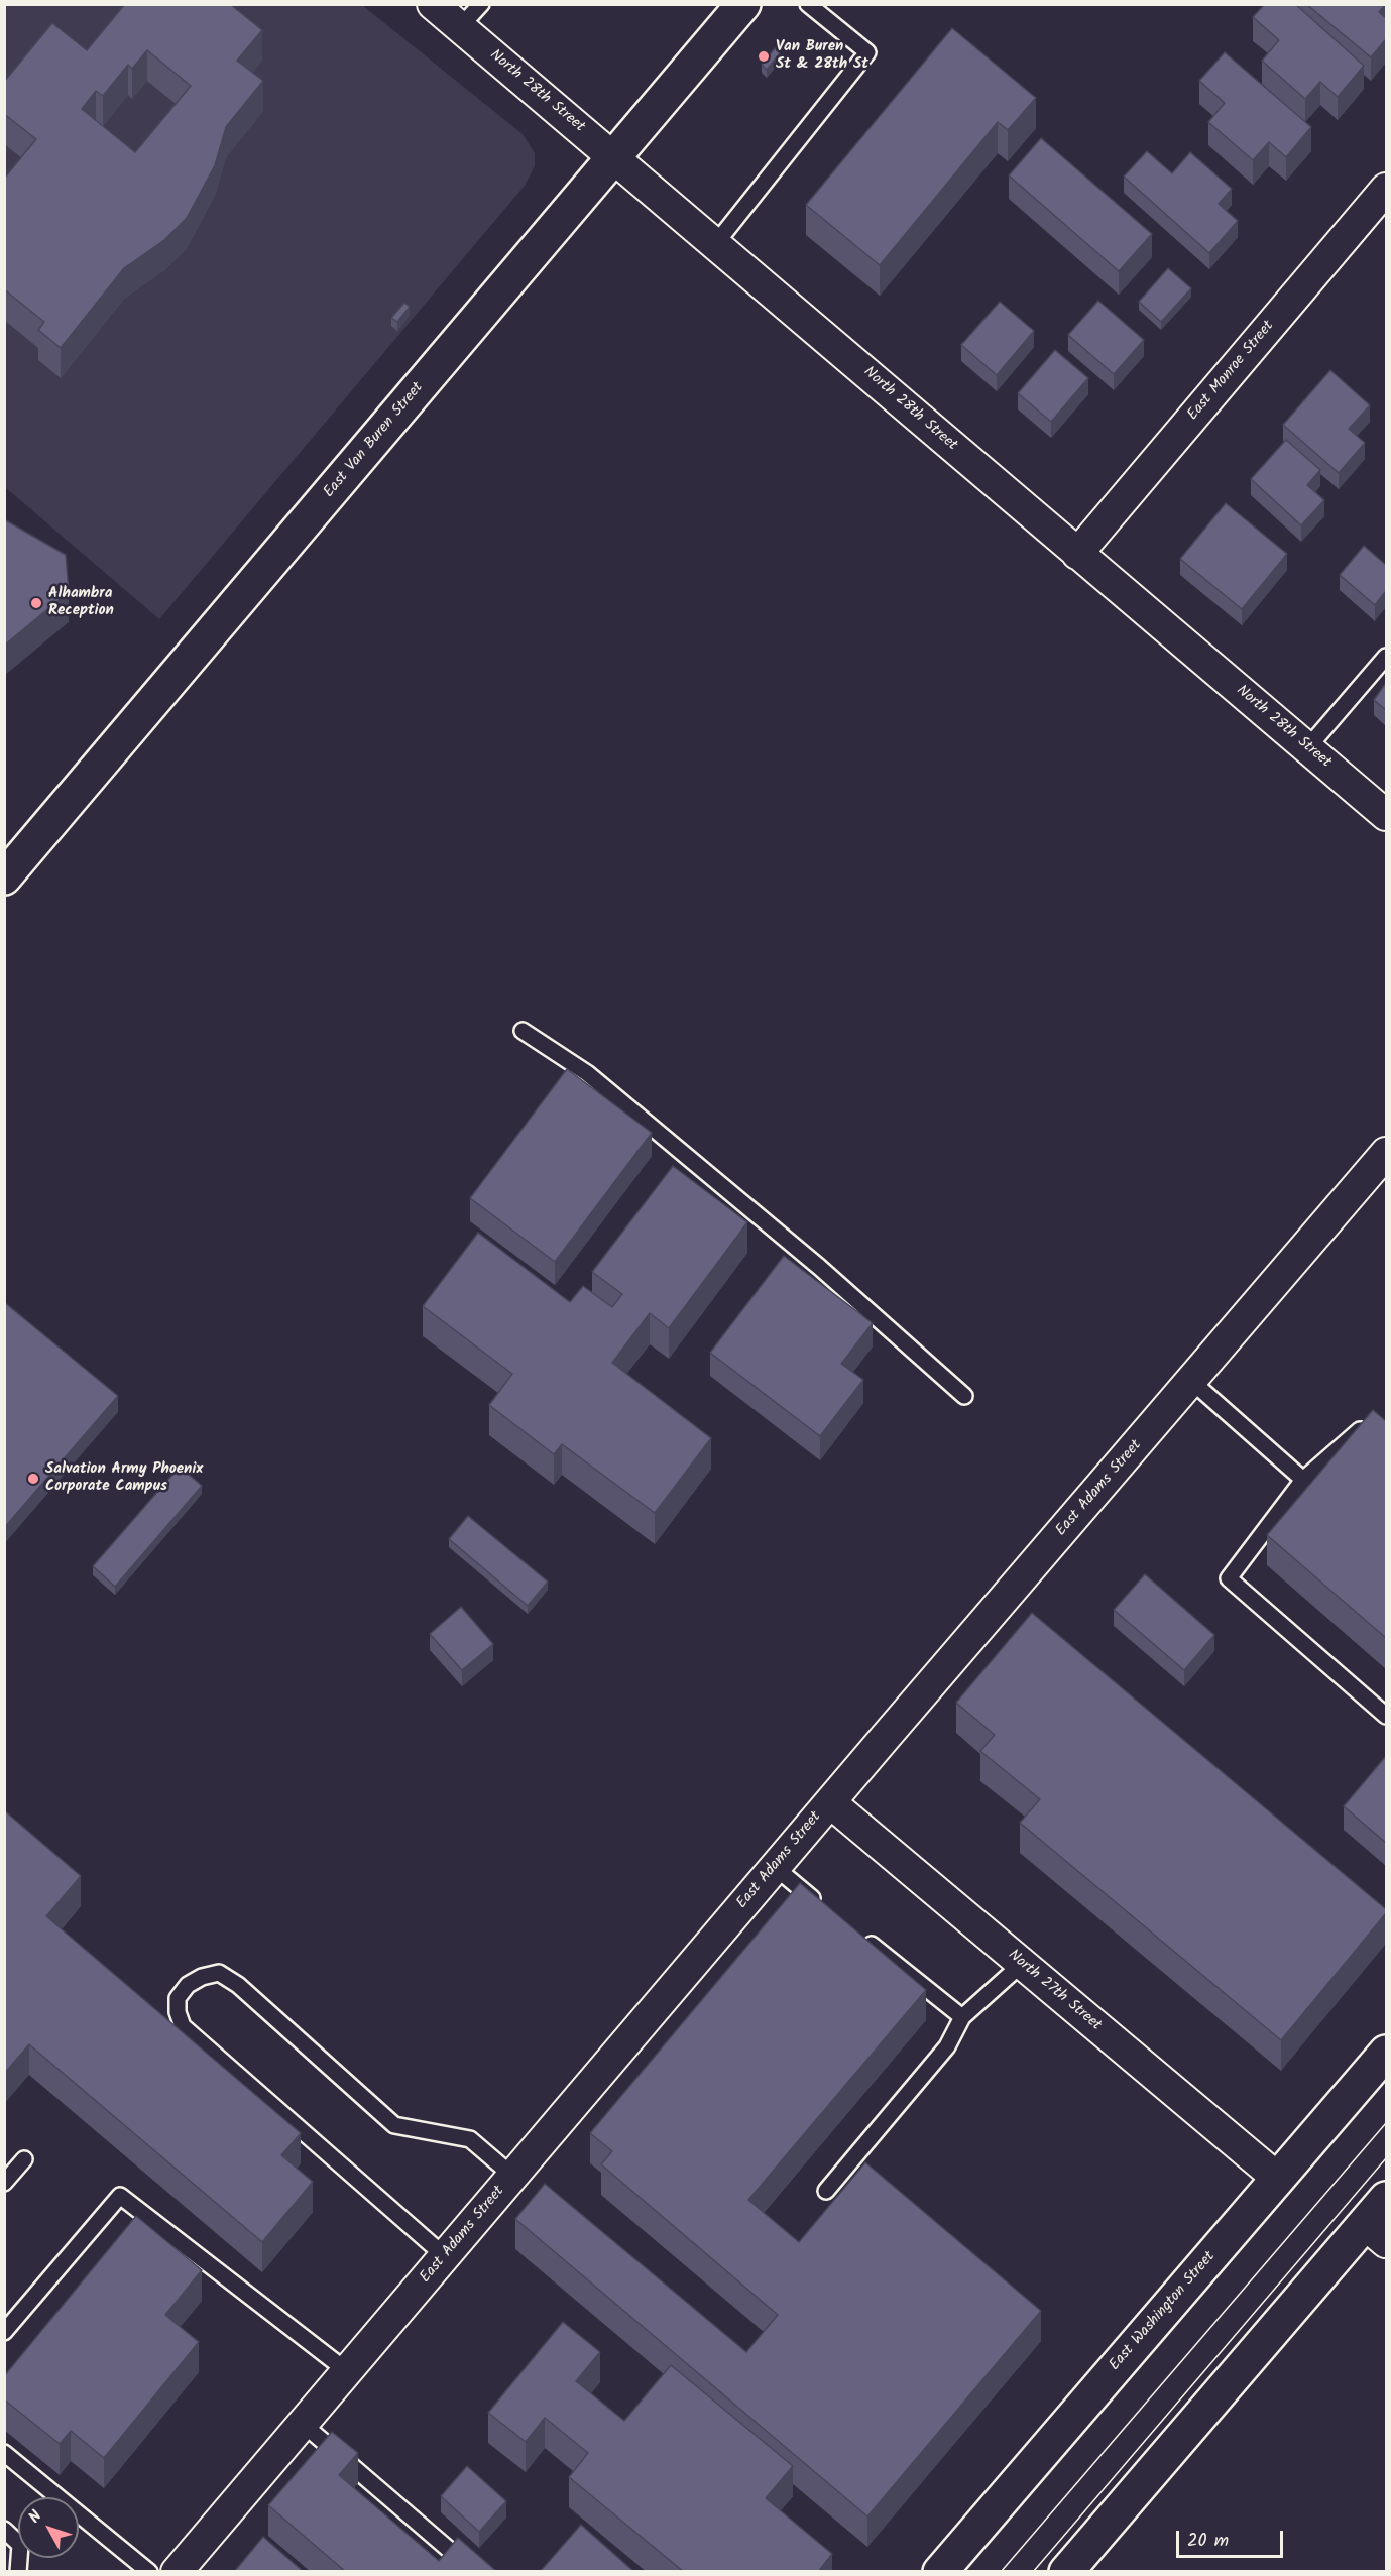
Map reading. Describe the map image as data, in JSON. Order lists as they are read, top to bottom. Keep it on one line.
{"streets":{"main road":["East Van Buren Street","East Washington Street"],"street":["North 28th Street","East Monroe Street","East Adams Street","North 27th Street"]},"crossings":[["North 28th Street","East Monroe Street"],["North 28th Street","East Van Buren Street"],["East Adams Street","North 27th Street"],["North 27th Street","East Washington Street"]],"places":["Van Buren St & 28th St","Alhambra Reception","Salvation Army Phoenix Corporate Campus"],"scale_bar":"20 m","north":"top left"}
